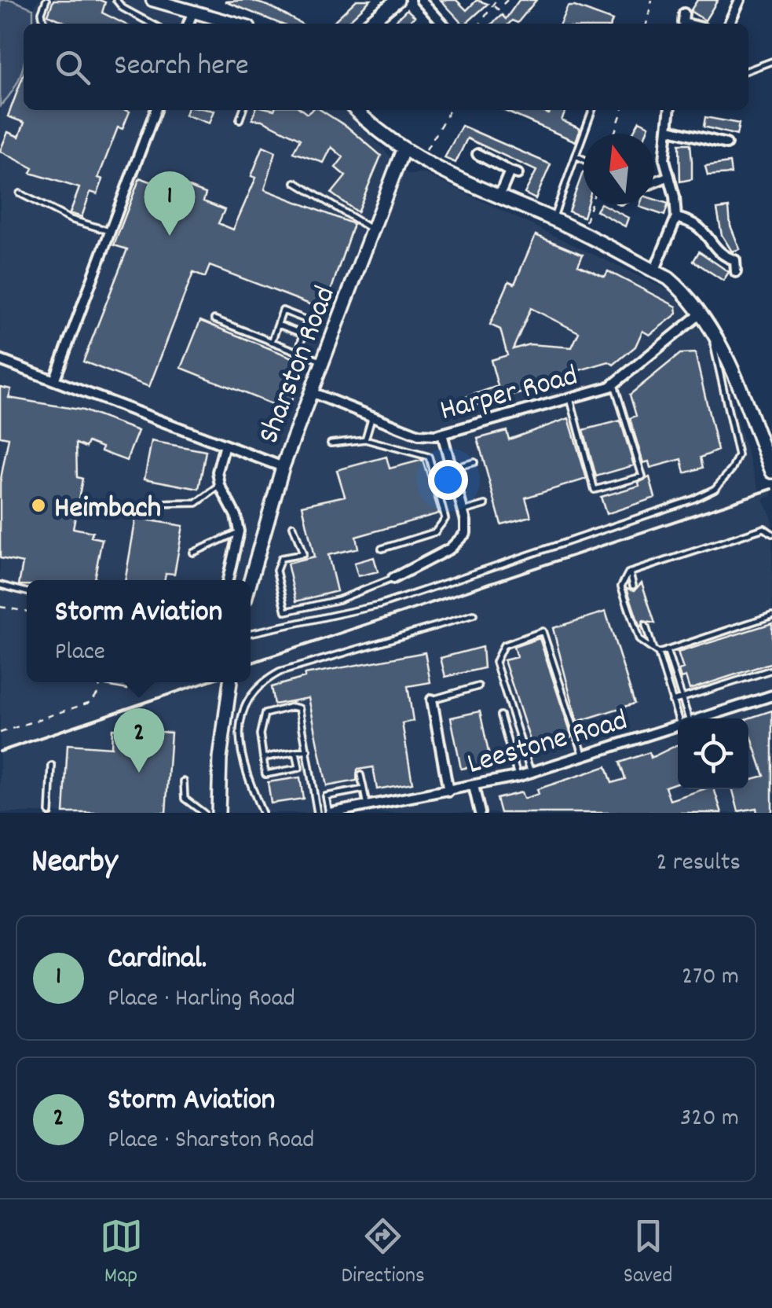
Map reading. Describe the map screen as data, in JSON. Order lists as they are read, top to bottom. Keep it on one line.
{"streets":{"main road":["Sharston Road"],"street":["Harper Road","Leestone Road"]},"crossings":[["Sharston Road","Harper Road"]],"places":["Heimbach"],"north":"top","page":{"search":"Search here","pins":["1","2"],"popup":["Storm Aviation","Place"],"heading":["Nearby","2 results"],"list":[{"mark":"1","name":"Cardinal.","note":"Place · Harling Road","value":"270 m"},{"mark":"2","name":"Storm Aviation","note":"Place · Sharston Road","value":"320 m"}],"nav":["Map","Directions","Saved"]}}
